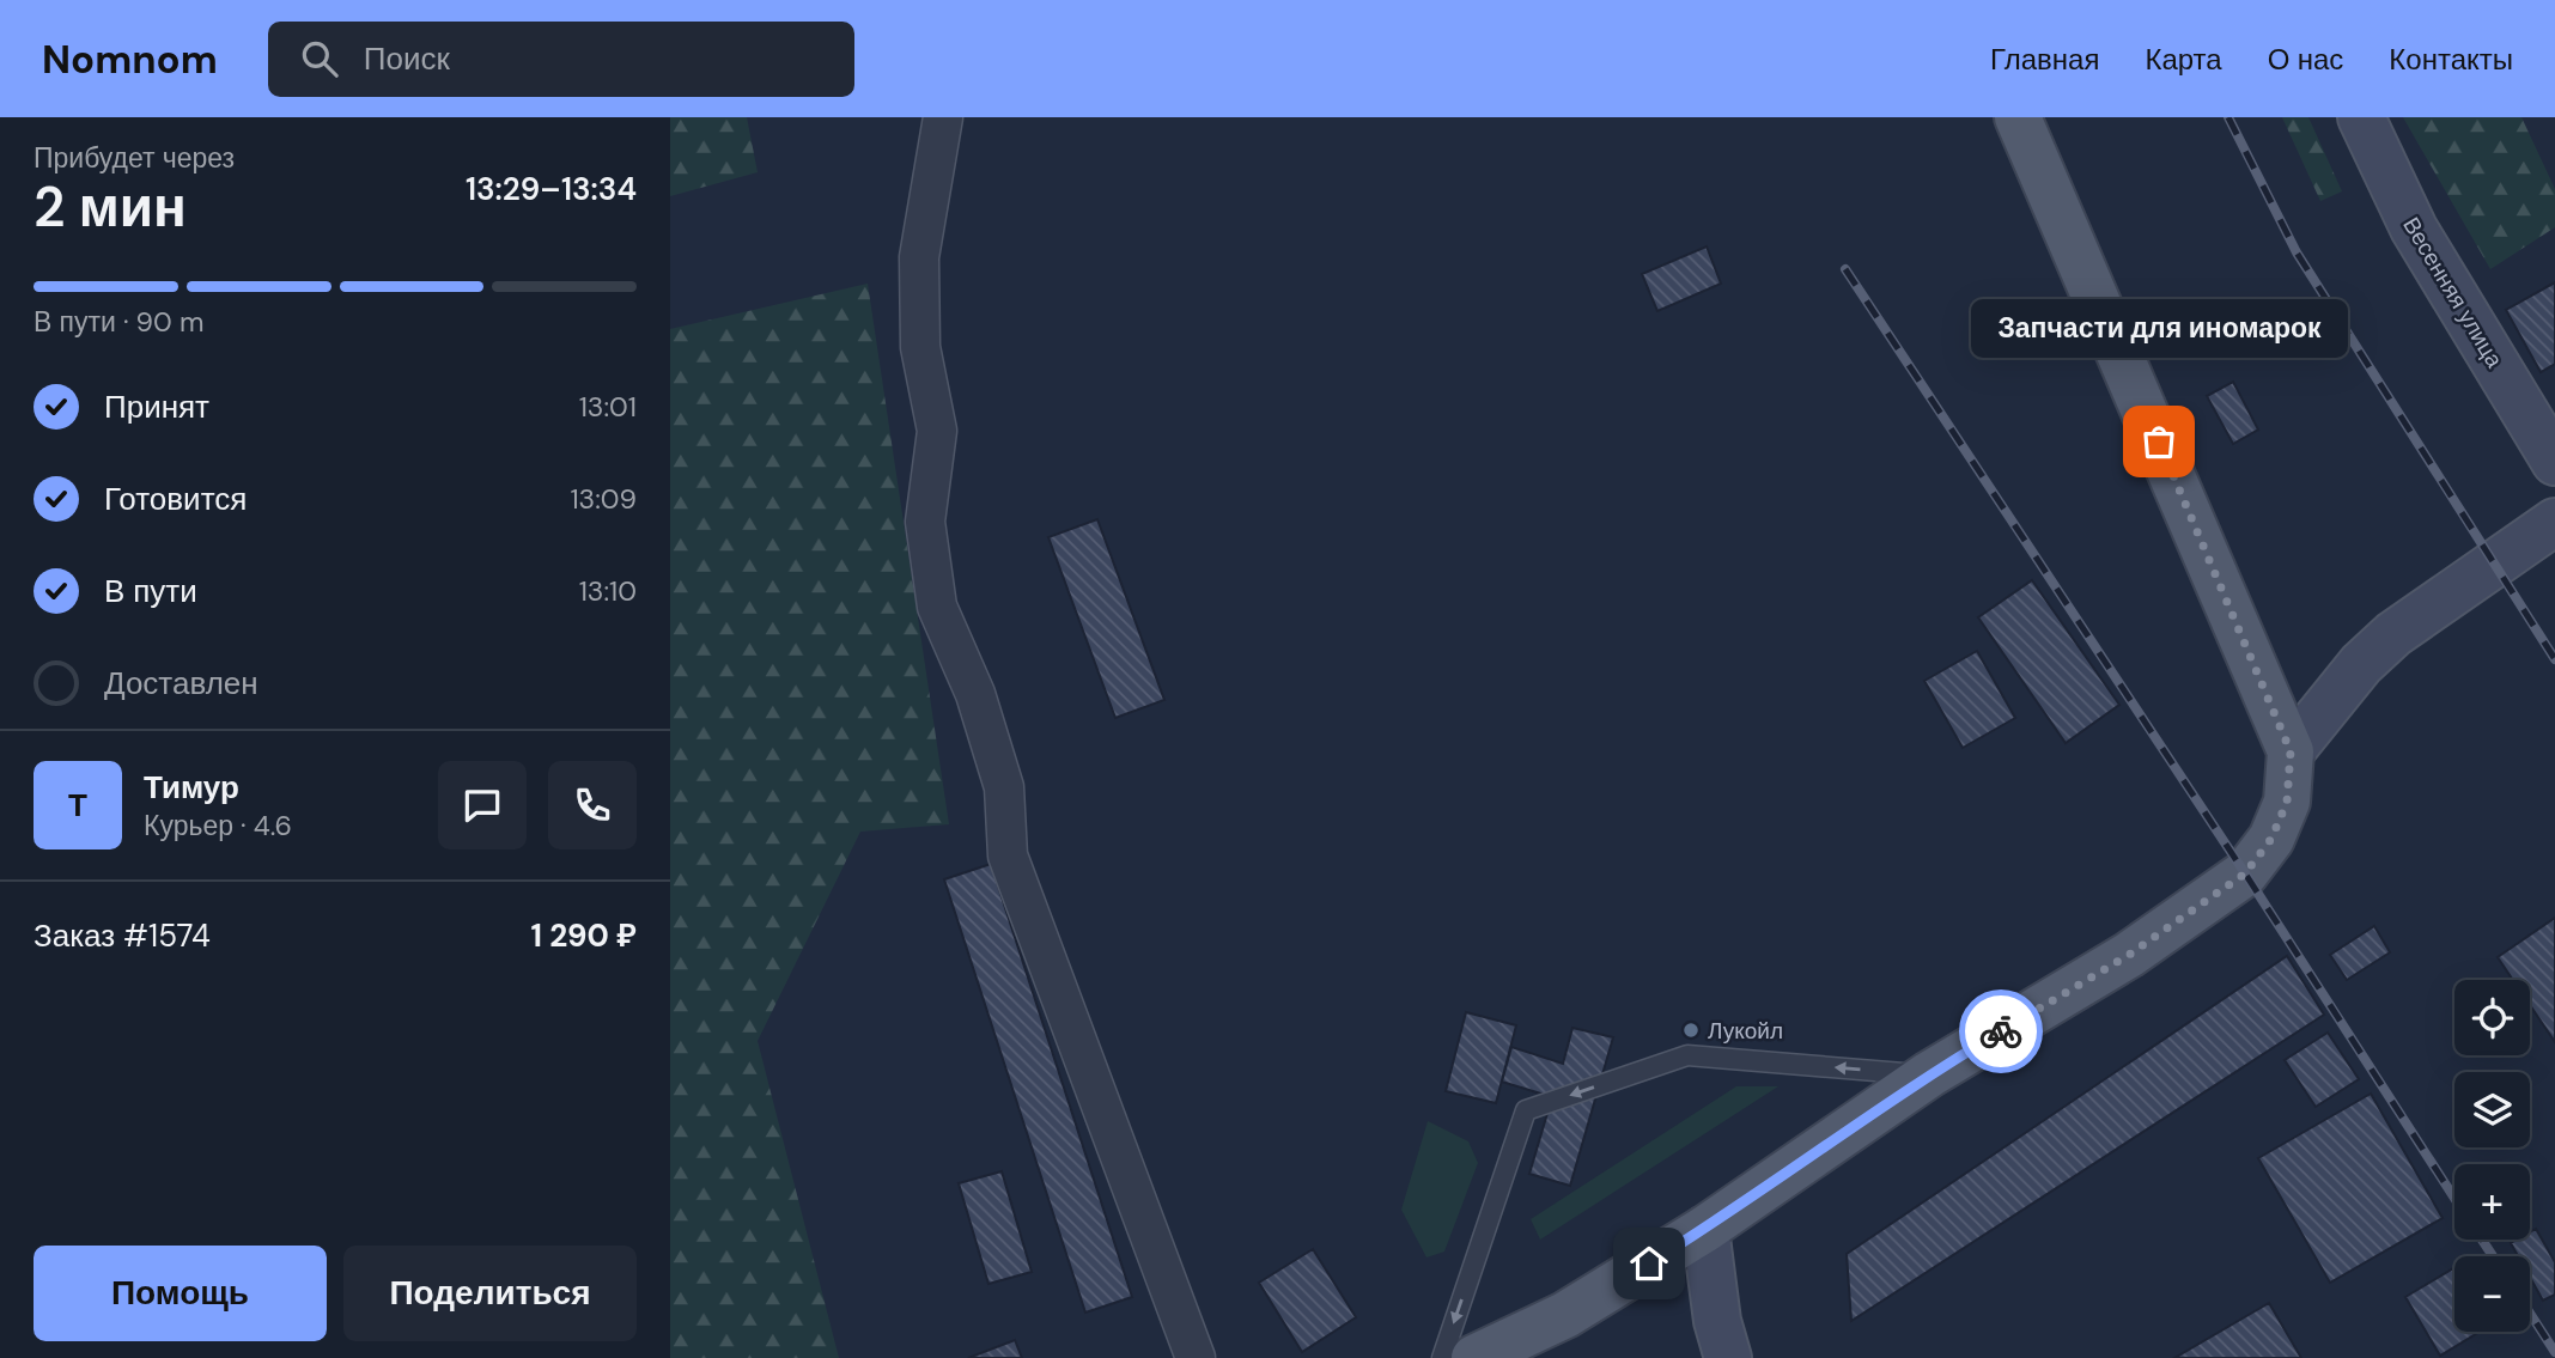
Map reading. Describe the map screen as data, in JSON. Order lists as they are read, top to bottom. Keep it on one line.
{"streets":{"main road":["Весенняя улица"]},"places":["Запчасти для иномарок","Лукойл"],"page":{"header":"Nomnom","search":"Поиск","nav":["Главная","Карта","О нас","Контакты"],"heading":["2 мин","Прибудет через","13:29–13:34"],"panel":["Тимур","Курьер · 4.6","Заказ #1574","1 290 ₽"],"bar":"В пути · 90 m","bubble":"Запчасти для иномарок","list":[["Принят","13:01"],["Готовится","13:09"],["В пути","13:10"],"Доставлен"],"round":"Т","map_buttons":["+","−"],"buttons":["Помощь","Поделиться"]}}
